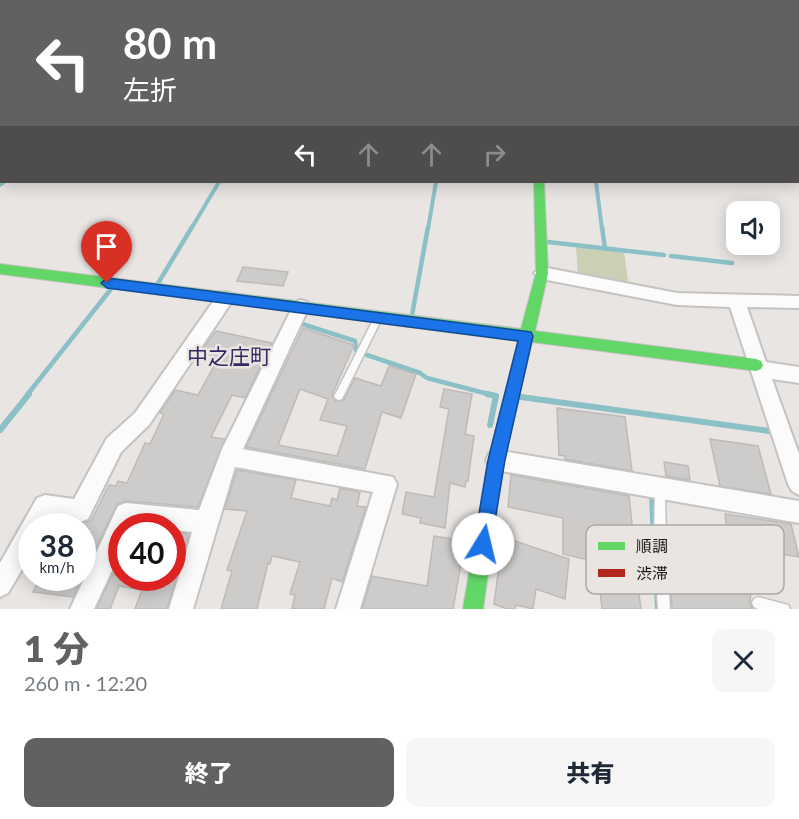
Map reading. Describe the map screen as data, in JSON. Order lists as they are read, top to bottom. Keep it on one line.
{"districts":["中之庄町"],"legend":["順調","渋滞"],"page":{"turn":["80 m","左折"],"speed":"38 km/h","limit":"40","heading":["1 分","260 m · 12:20"],"buttons":["終了","共有"]}}
